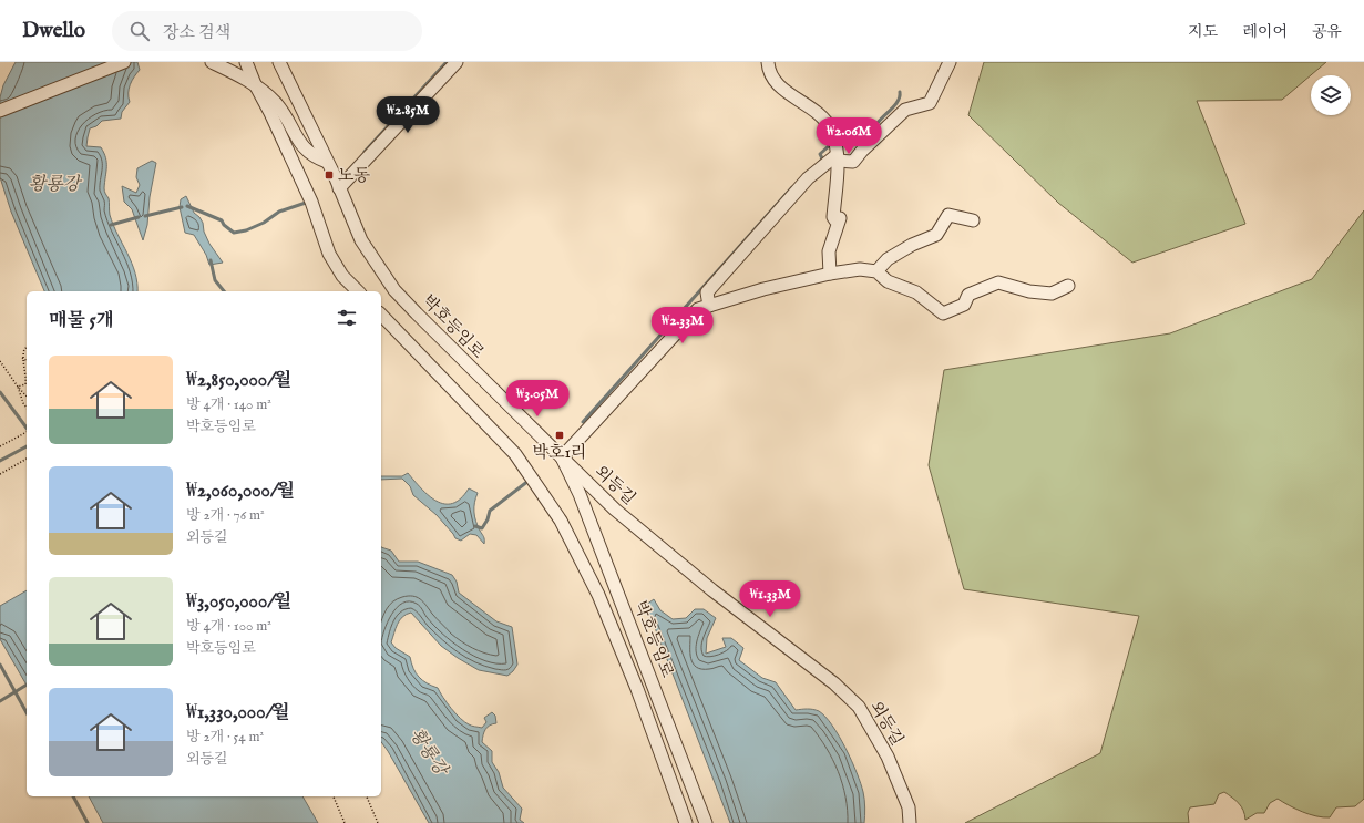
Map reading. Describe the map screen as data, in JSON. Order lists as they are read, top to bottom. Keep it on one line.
{"streets":{"street":["박호등임로","외등길"]},"crossings":[["박호등임로","외등길"]],"water":["황룡강"],"places":{"transit":["노동","박호1리"]},"page":{"header":"Dwello","search":"장소 검색","nav":["지도","레이어","공유"],"price":["₩2.85M","₩2.06M","₩2.33M","₩3.05M","₩1.33M"],"heading":"매물 5개","list":[{"name":"₩2,850,000/월","note":"방 4개 · 140 m² · 박호등임로"},{"name":"₩2,060,000/월","note":"방 2개 · 76 m² · 외등길"},{"name":"₩3,050,000/월","note":"방 4개 · 100 m² · 박호등임로"},{"name":"₩1,330,000/월","note":"방 2개 · 54 m² · 외등길"}]}}
